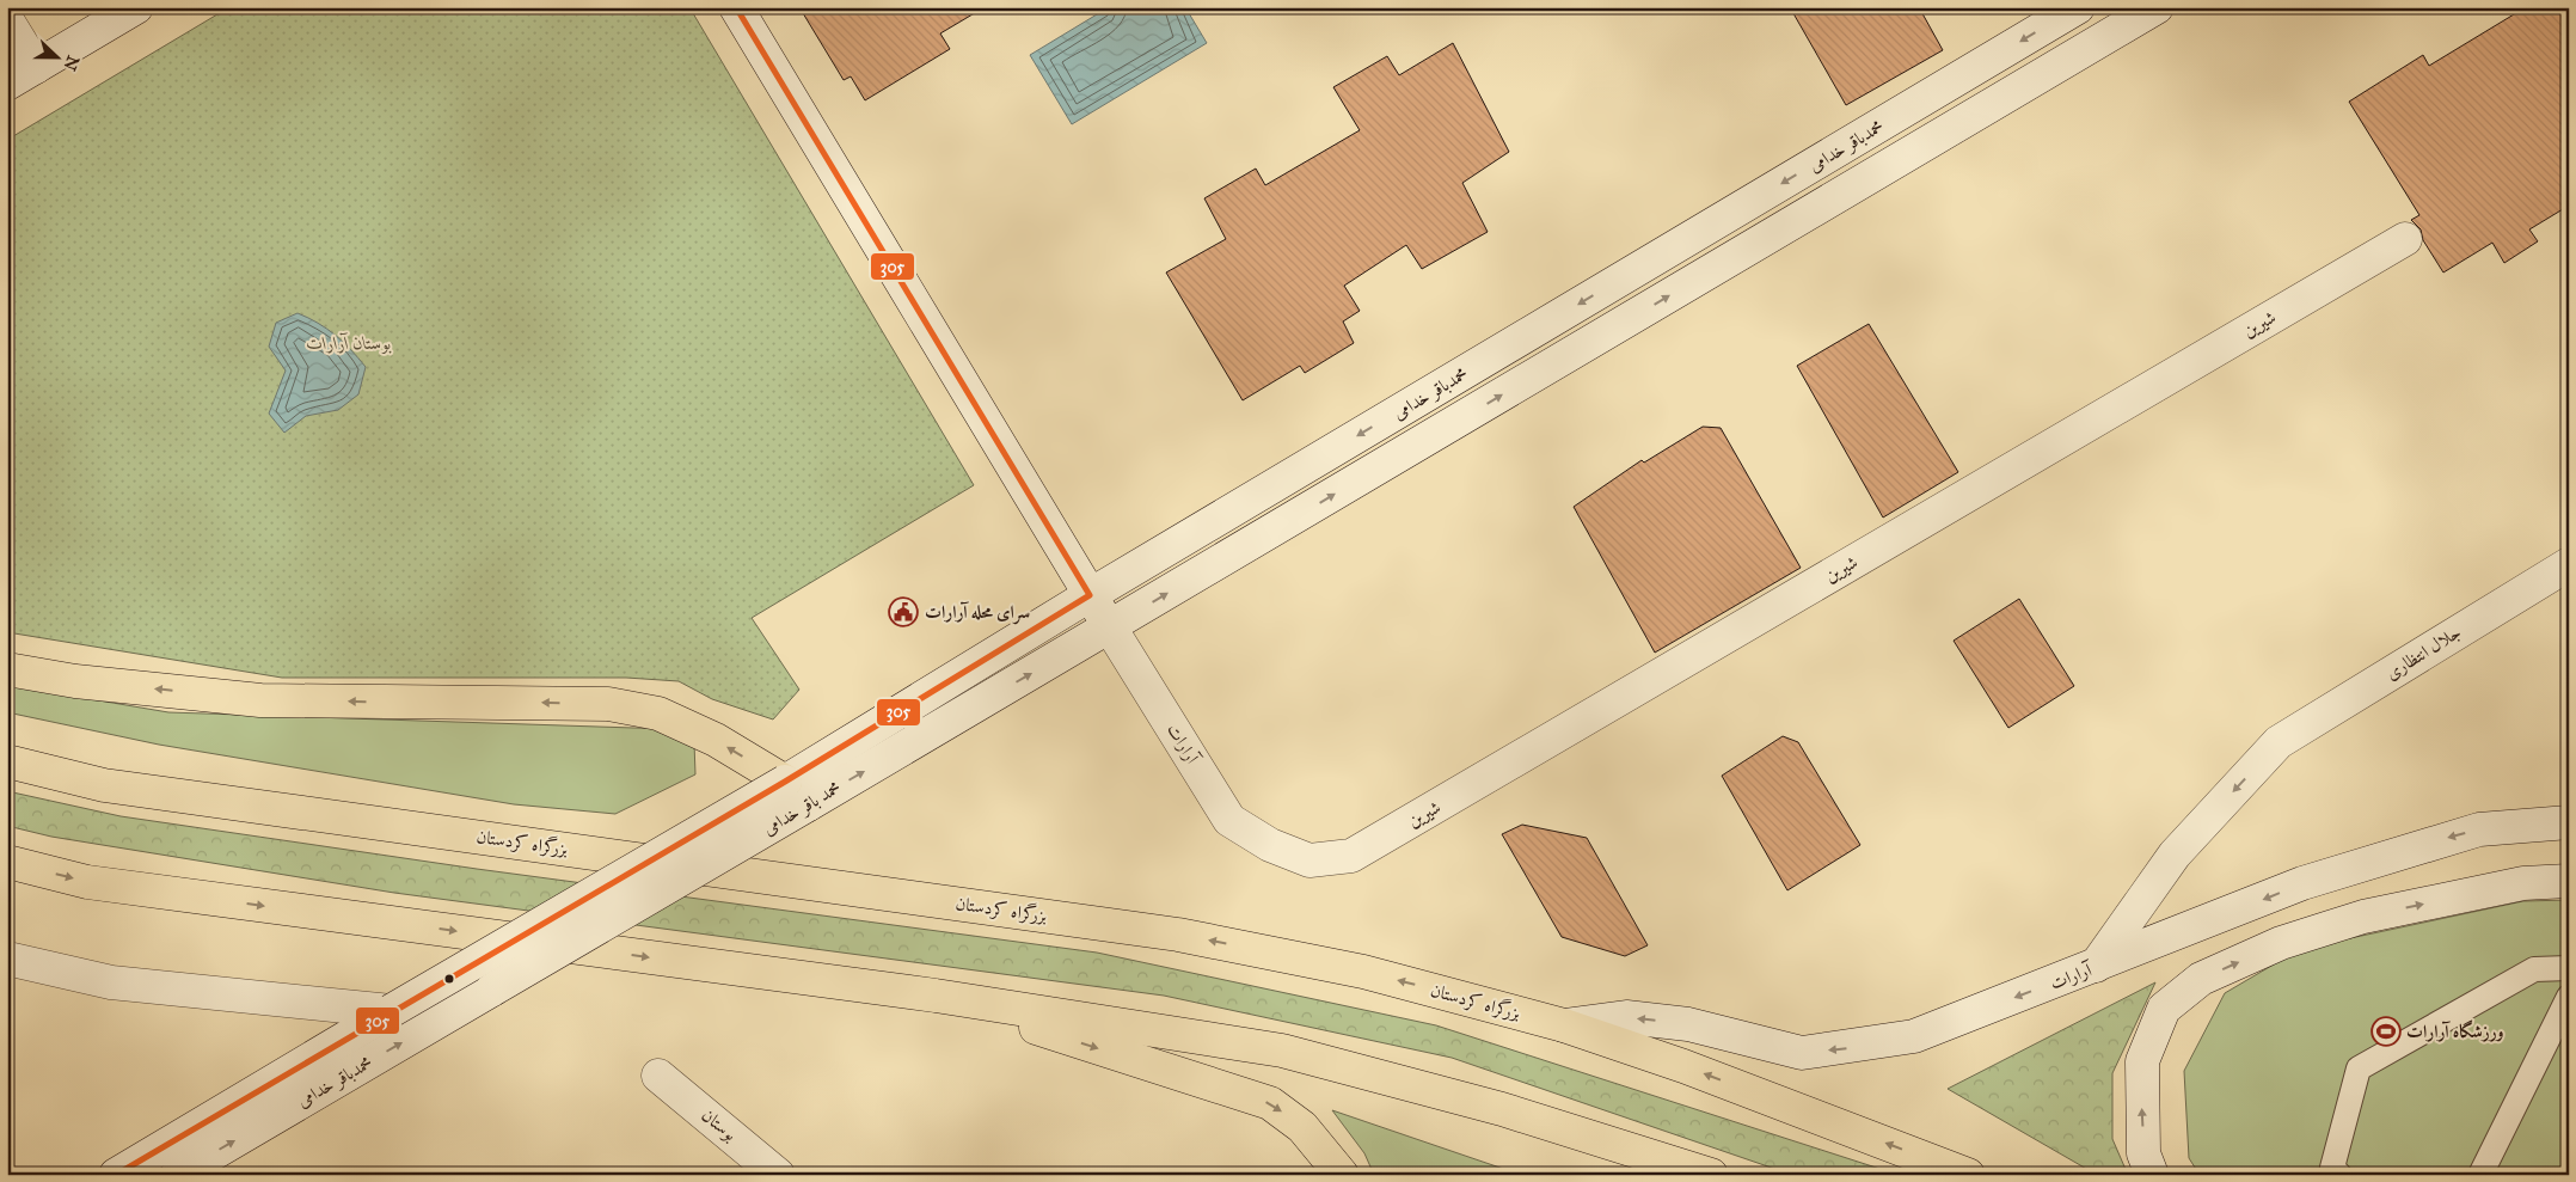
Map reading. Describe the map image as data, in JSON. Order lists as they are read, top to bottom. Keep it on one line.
{"streets":{"highway":["بزرگراه کردستان"],"main road":["محمدباقر خدامی","شیرین","جلال انتظاری","آرارات","محمد باقر خدامی","بوستان"]},"crossings":[["محمدباقر خدامی","آرارات"],["محمدباقر خدامی","محمد باقر خدامی"],["شیرین","آرارات"],["جلال انتظاری","آرارات"],["آرارات","محمد باقر خدامی"],["آرارات","بزرگراه کردستان"]],"one_way":["جلال انتظاری","آرارات"],"parks":["بوستان آرارات"],"places":{"public building":["سرای محله آرارات"],"sports":["ورزشگاه آرارات"]},"lines":["transit line 305"],"north":"right"}
